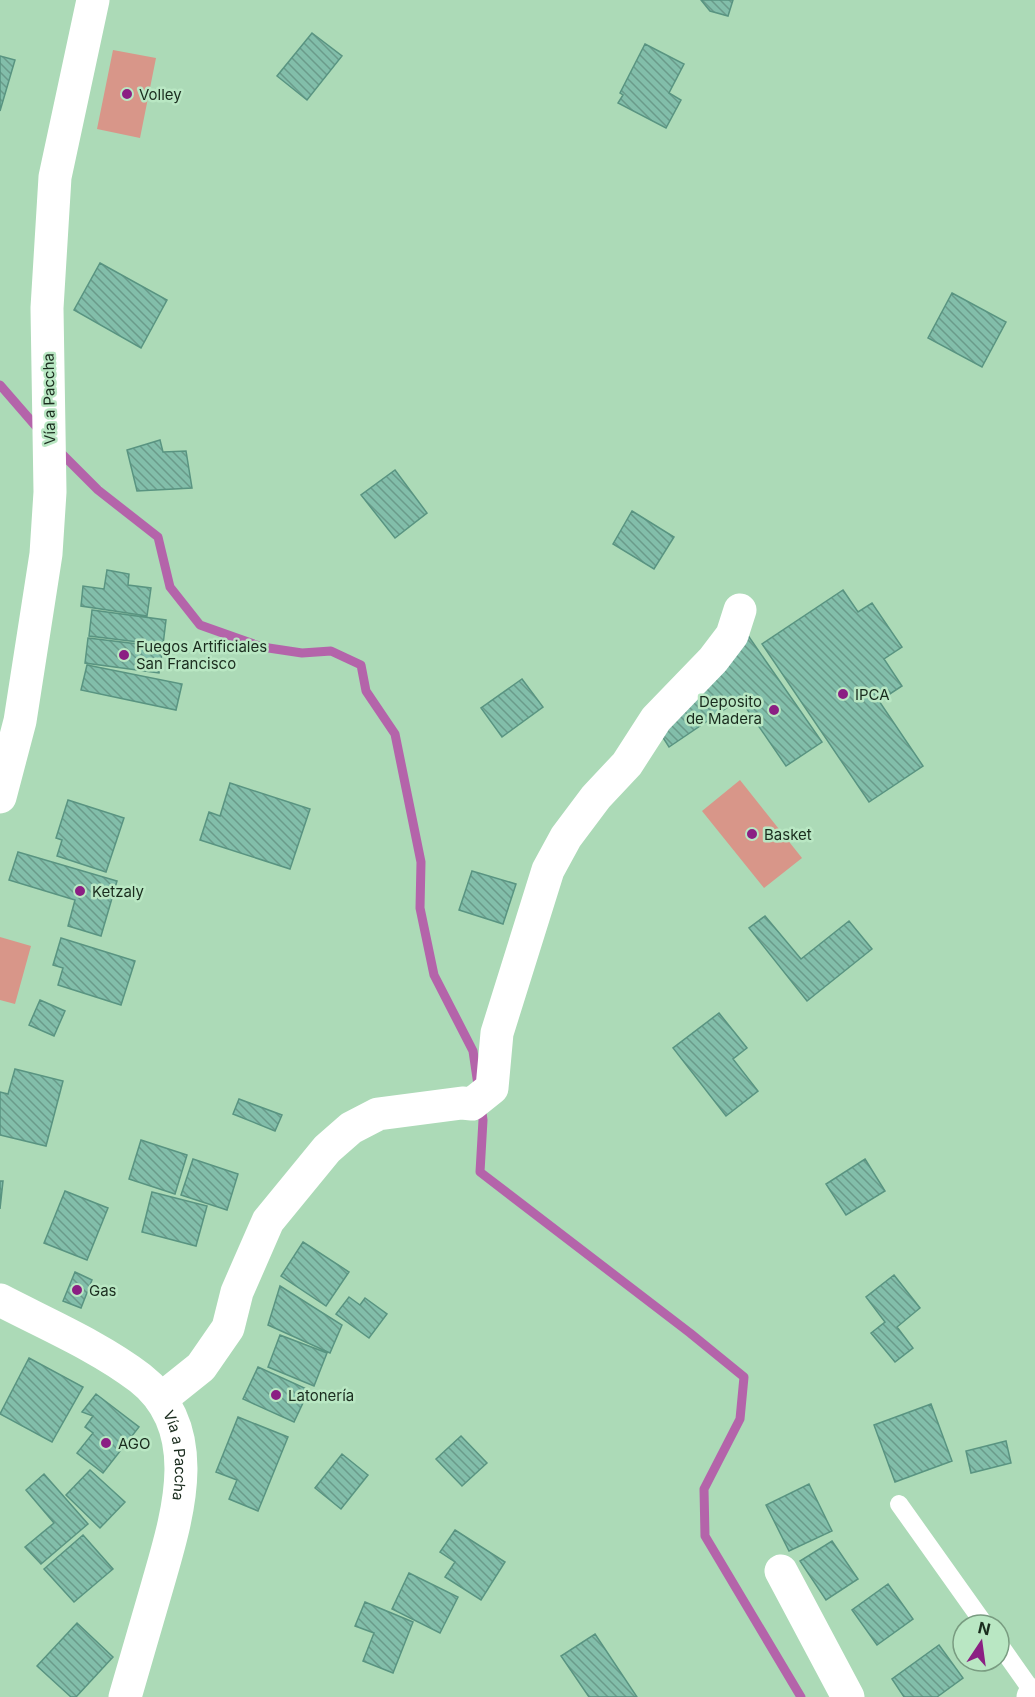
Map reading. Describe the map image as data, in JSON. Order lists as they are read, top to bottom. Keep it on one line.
{"streets":{"main road":["Vía a Paccha"]},"places":["Volley","Fuegos Artificiales San Francisco","IPCA","Deposito de Madera","Basket","Ketzaly","Gas","Latonería","AGO"],"north":"top"}
